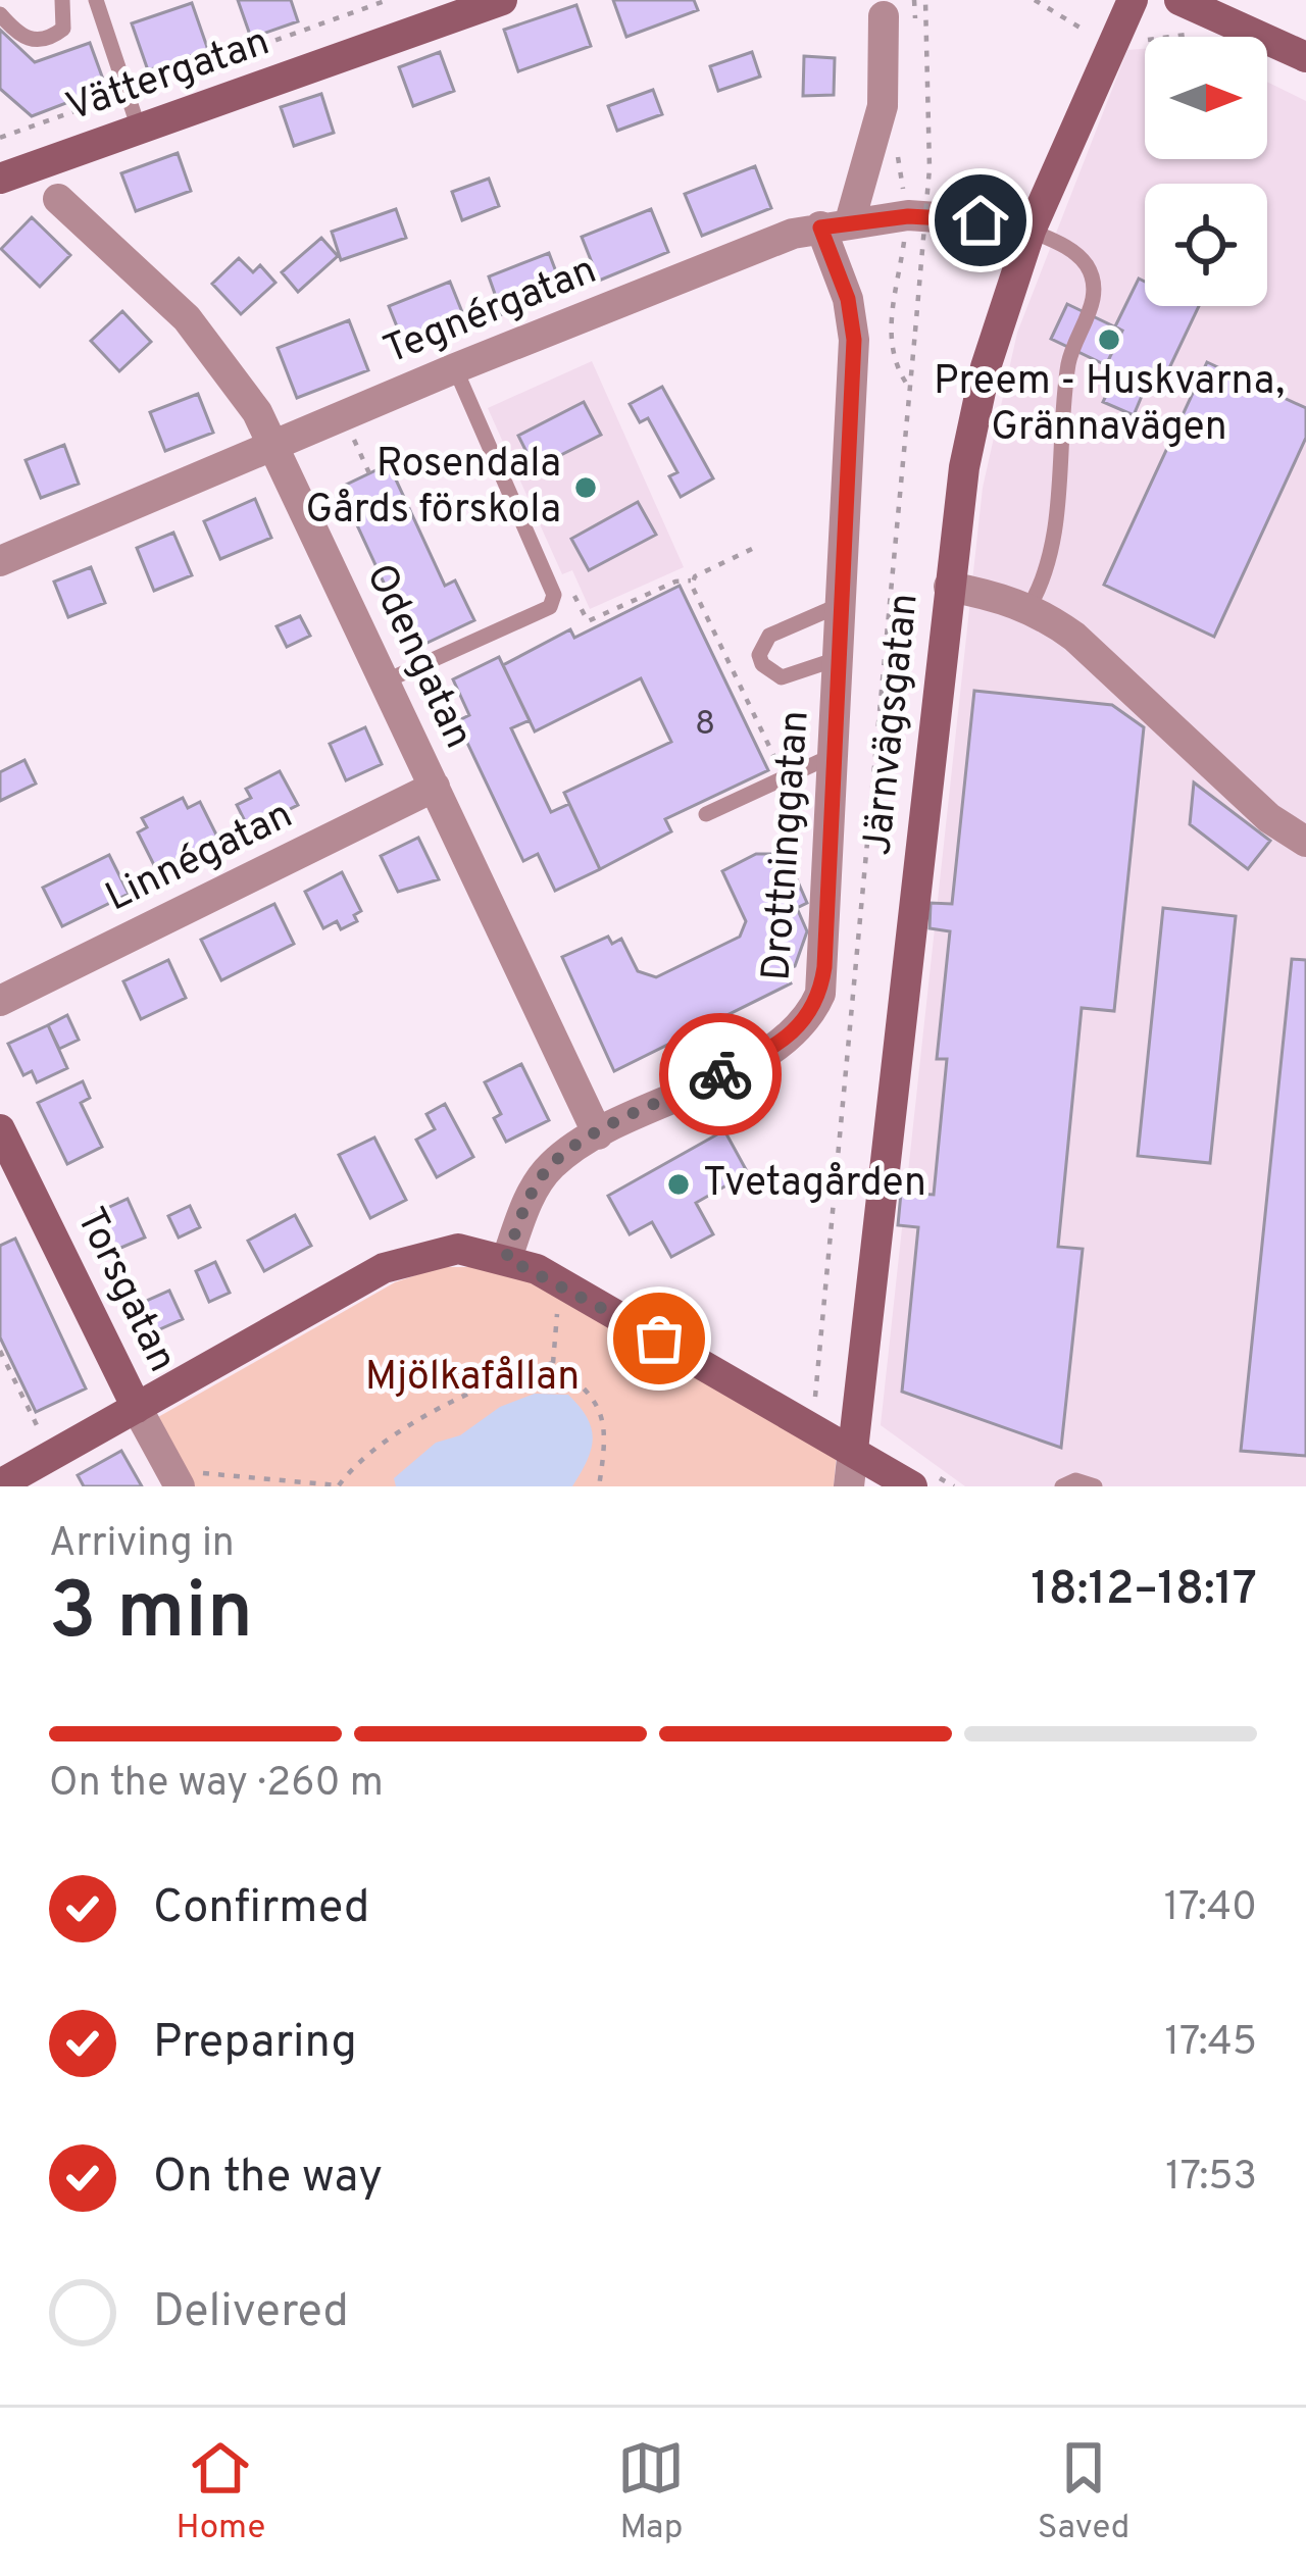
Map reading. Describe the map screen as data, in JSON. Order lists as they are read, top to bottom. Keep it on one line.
{"streets":{"street":["Vättergatan","Tegnérgatan","Odengatan","Järnvägsgatan","Drottninggatan","Linnégatan","Torsgatan"]},"crossings":[["Tegnérgatan","Odengatan"],["Tegnérgatan","Järnvägsgatan"],["Tegnérgatan","Drottninggatan"],["Odengatan","Drottninggatan"],["Odengatan","Linnégatan"]],"parks":["Mjölkafållan"],"places":["Preem - Huskvarna, Grännavägen","Rosendala Gårds förskola","Tvetagården"],"house_numbers":["8"],"north":"right","page":{"heading":["3 min","Arriving in","18:12–18:17"],"bar":"On the way · 260 m","list":[["Confirmed","17:40"],["Preparing","17:45"],["On the way","17:53"],"Delivered"],"tabs":["Home","Map","Saved"]}}
